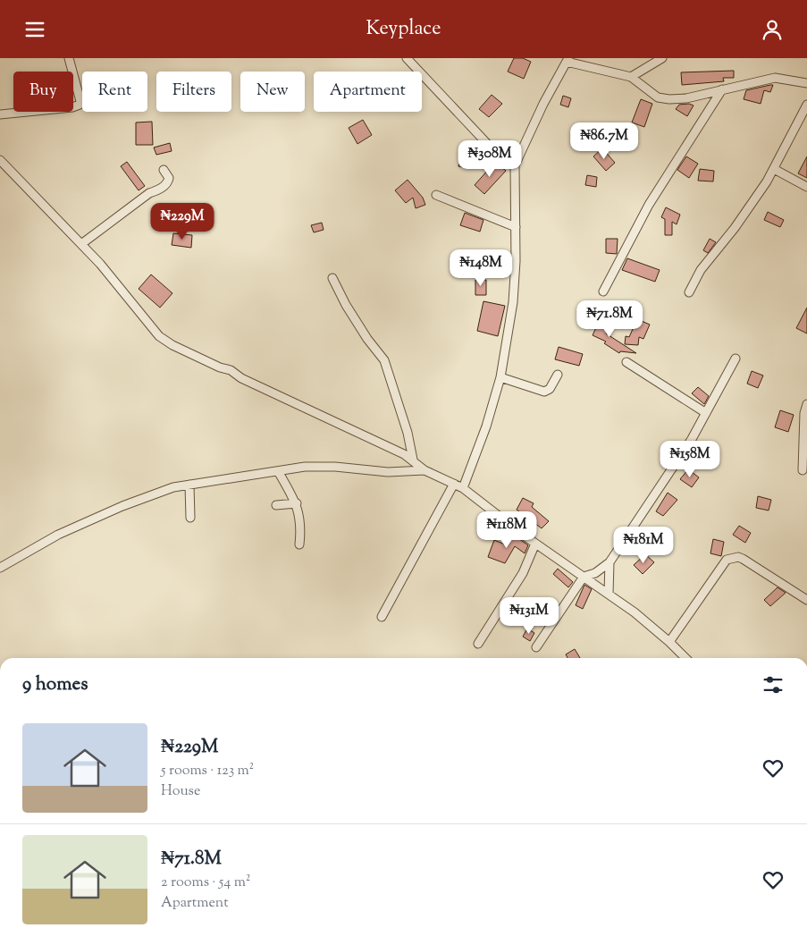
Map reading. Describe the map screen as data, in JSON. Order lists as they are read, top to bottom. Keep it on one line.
{"page":{"header":"Keyplace","chip":["Buy","Rent","Filters","New","Apartment"],"price":["₦86.7M","₦308M","₦229M","₦148M","₦71.8M","₦158M","₦118M","₦181M","₦131M"],"heading":"9 homes","list":[{"name":"₦229M","note":"5 rooms · 123 m² · House"},{"name":"₦71.8M","note":"2 rooms · 54 m² · Apartment"}]}}
